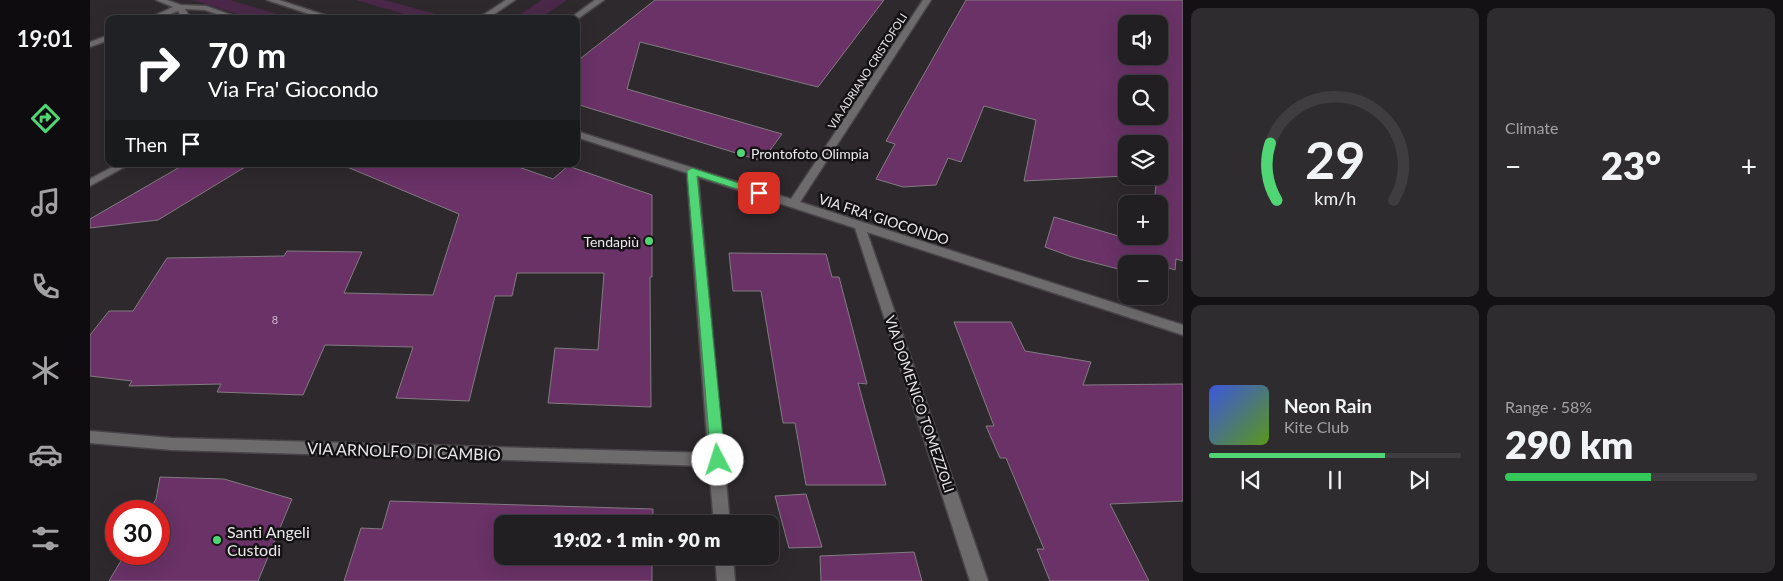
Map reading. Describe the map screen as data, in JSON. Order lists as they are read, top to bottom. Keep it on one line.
{"streets":{"street":["VIA ADRIANO CRISTOFOLI","VIA FRA' GIOCONDO","VIA DOMENICO TOMEZZOLI","VIA ARNOLFO DI CAMBIO"]},"crossings":[["VIA ADRIANO CRISTOFOLI","VIA FRA' GIOCONDO"],["VIA FRA' GIOCONDO","VIA DOMENICO TOMEZZOLI"]],"places":["Prontofoto Olimpia","Tendapiù","Santi Angeli Custodi"],"house_numbers":["8"],"page":{"tabs":"19:01","tile":["Climate",["Range · 58%","290 km"]],"map_buttons":["+","−"],"turn":["70 m","Via Fra' Giocondo"],"then":"Then","heat":["−","23°","+"],"song":["Neon Rain","Kite Club"],"limit":"30","trip":"19:02 · 1 min · 90 m","gauge":["29","km/h"]}}
